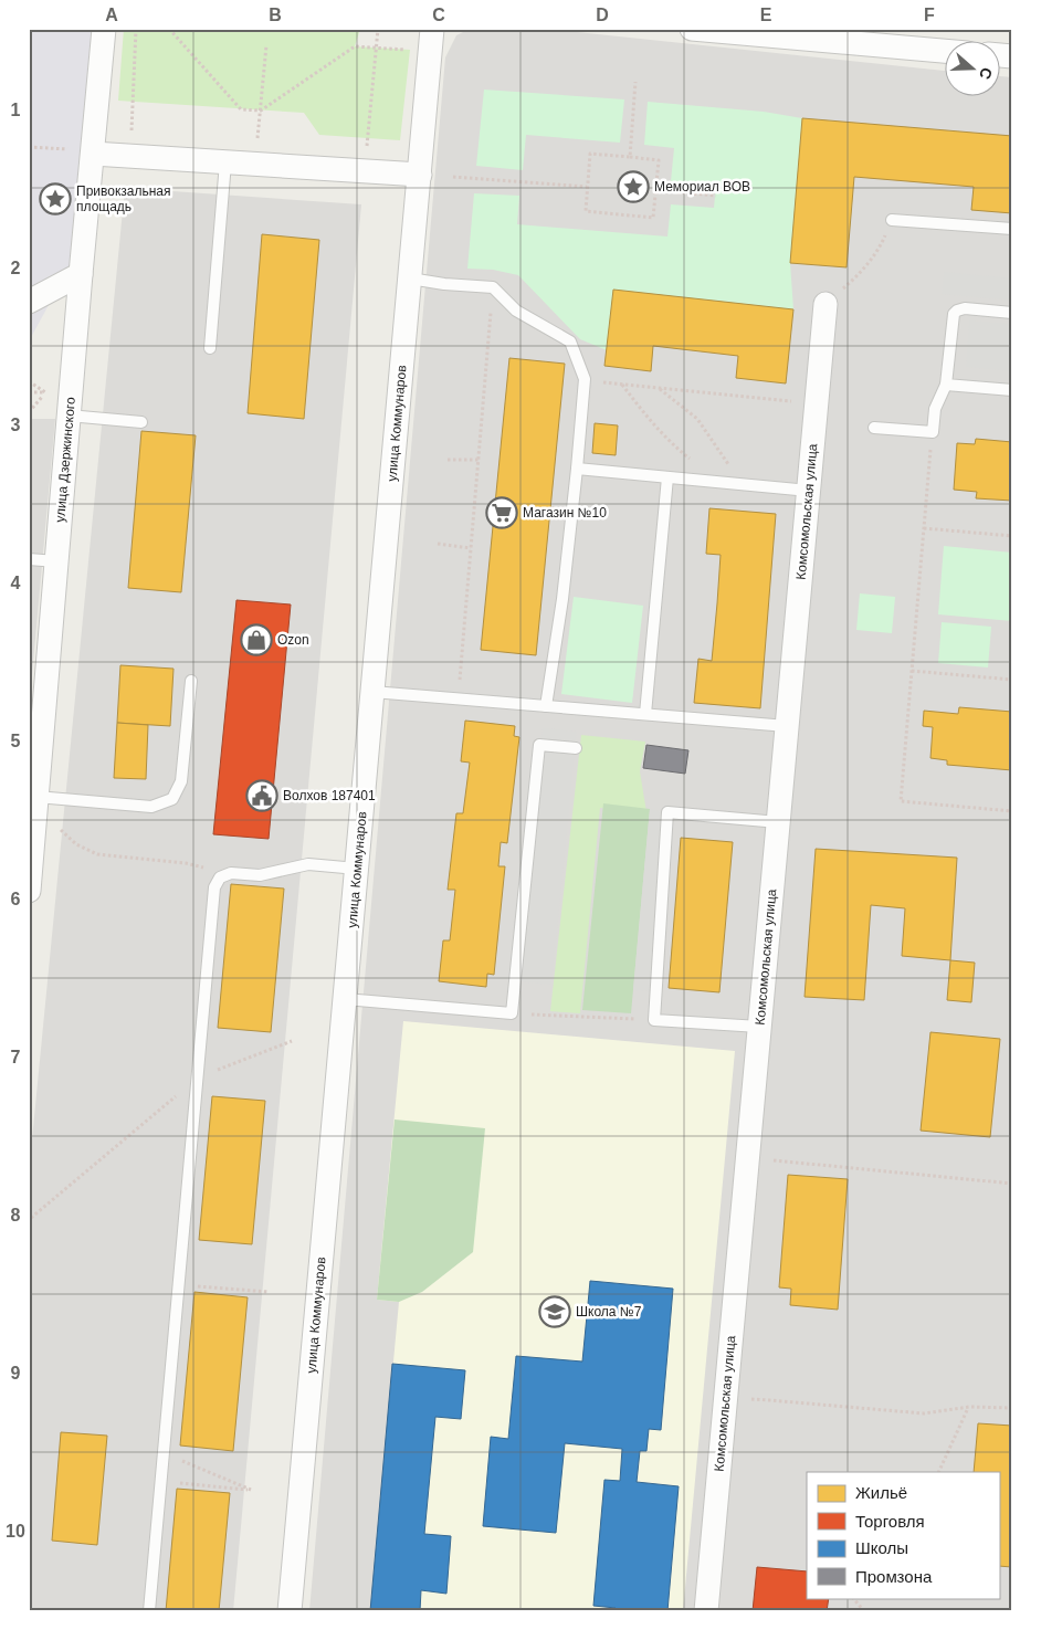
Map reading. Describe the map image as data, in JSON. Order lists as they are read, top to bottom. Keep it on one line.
{"streets":{"street":["улица Коммунаров","улица Дзержинского","Комсомольская улица"]},"places":{"place":["Мемориал ВОВ","Привокзальная площадь"],"supermarket":["Магазин №10"],"shop":["Ozon"],"public building":["Волхов 187401"],"school or university":["Школа №7"]},"legend":["Жильё","Торговля","Школы","Промзона"],"north":"right","grid":{"columns":["A","B","C","D","E","F"],"rows":["1","2","3","4","5","6","7","8","9","10"]}}
